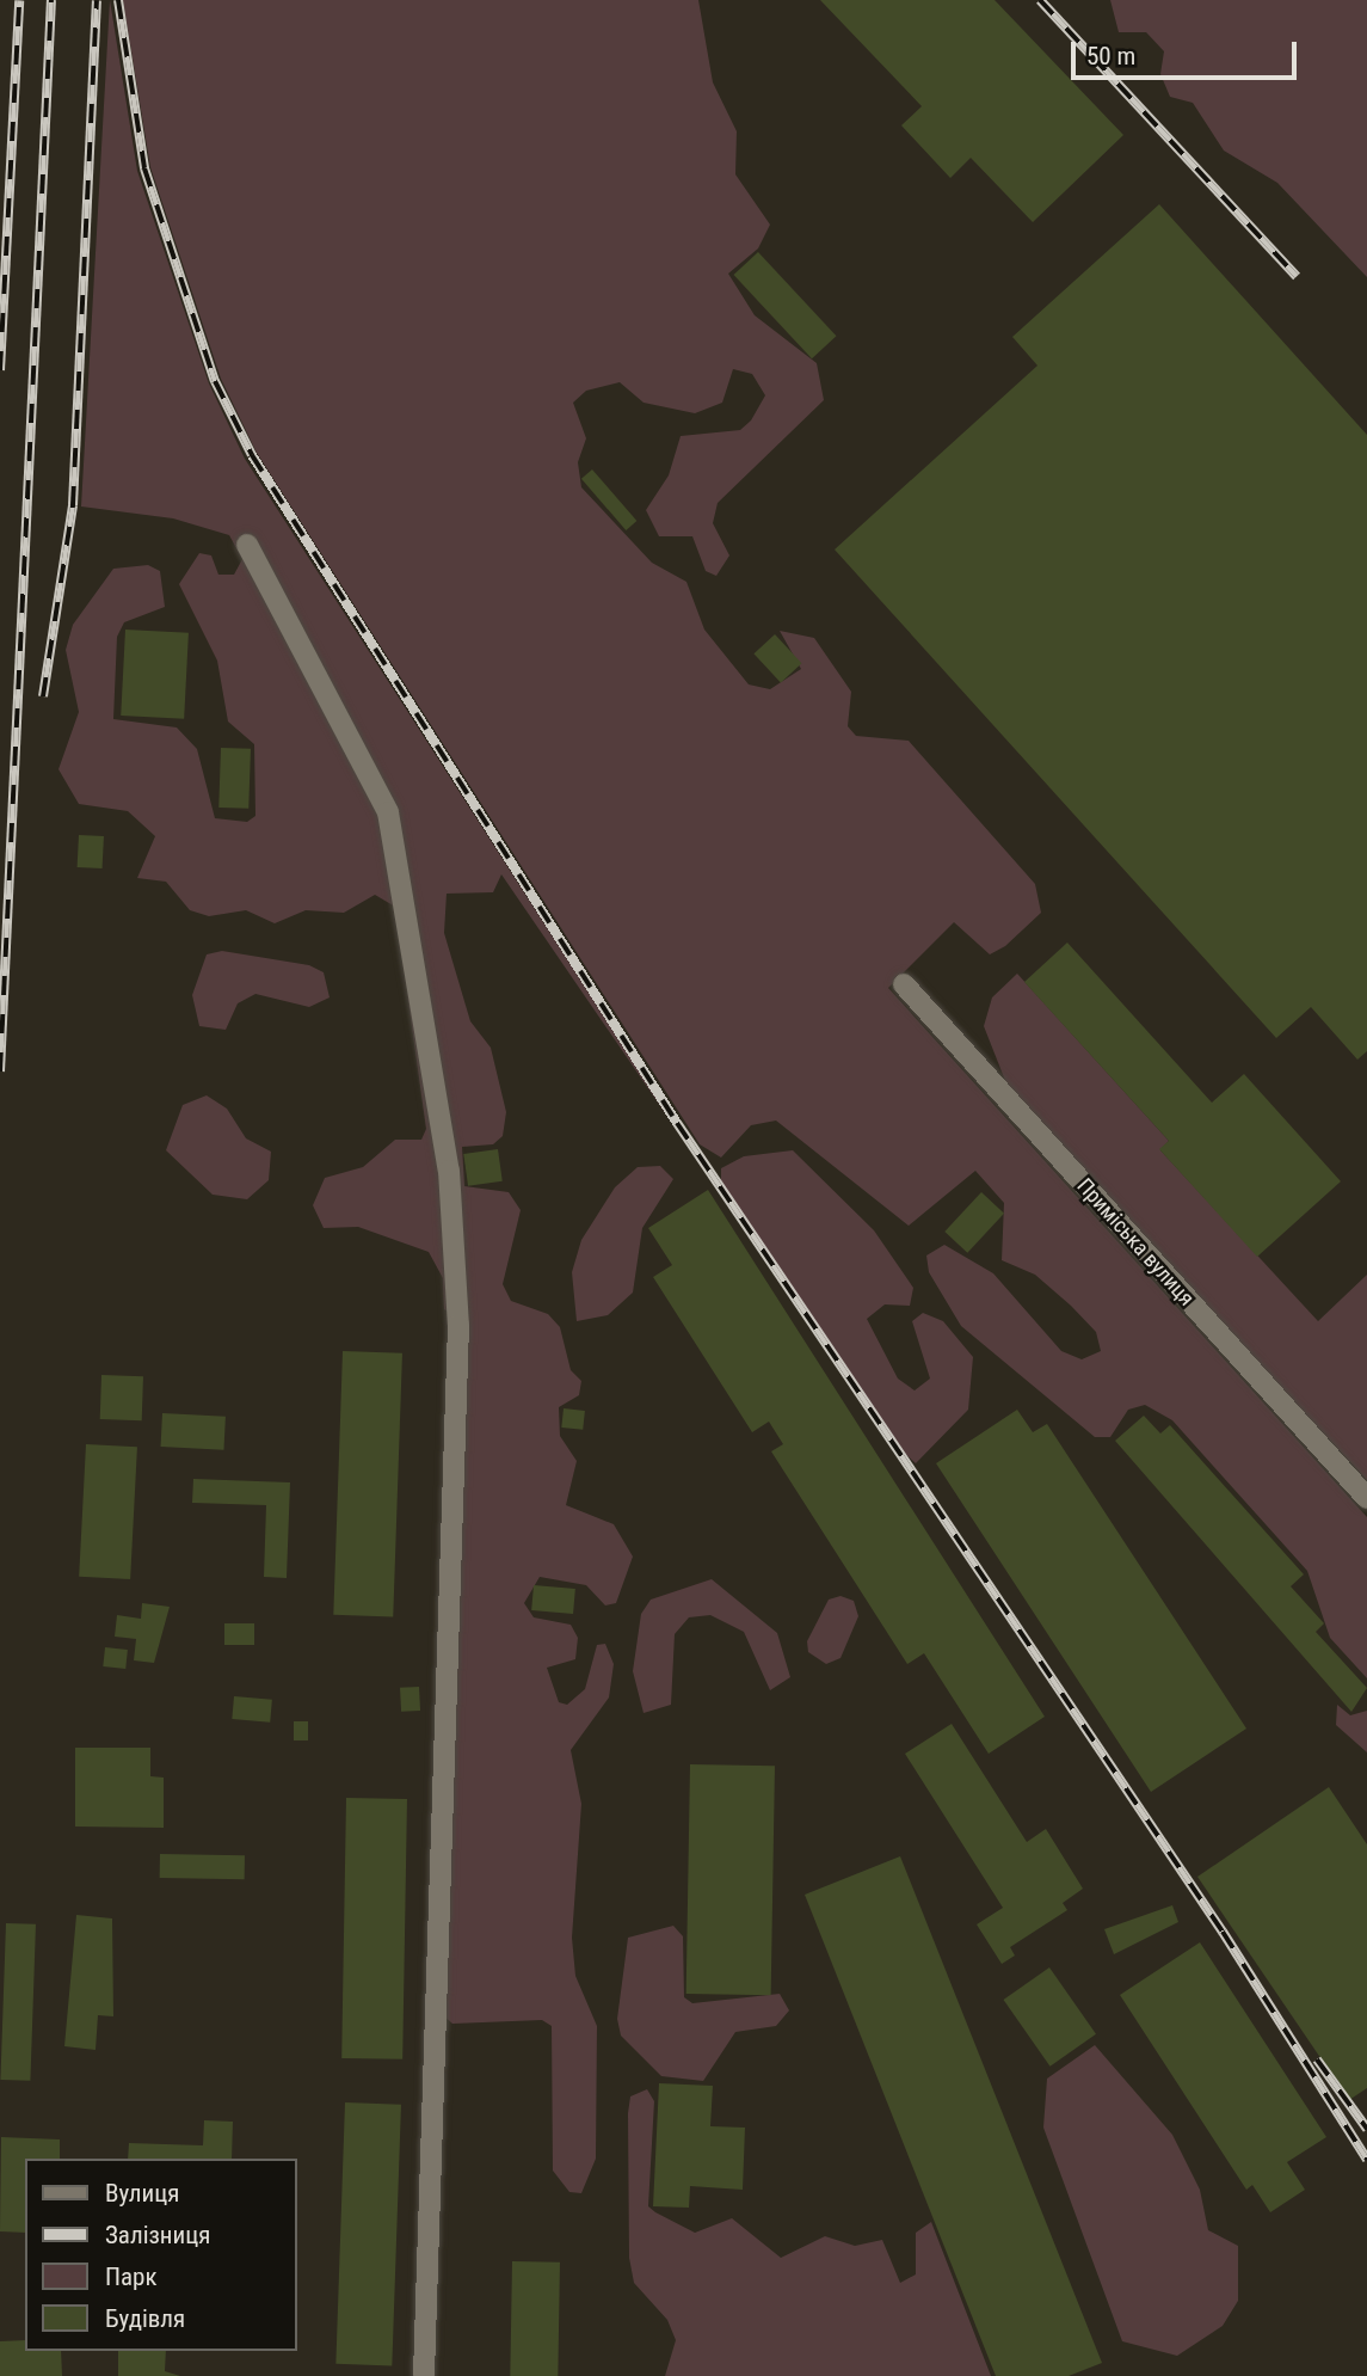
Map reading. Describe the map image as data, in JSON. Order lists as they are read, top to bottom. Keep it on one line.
{"streets":{"street":["Приміська вулиця"]},"legend":["Вулиця","Залізниця","Парк","Будівля"],"scale_bar":"50 m"}
